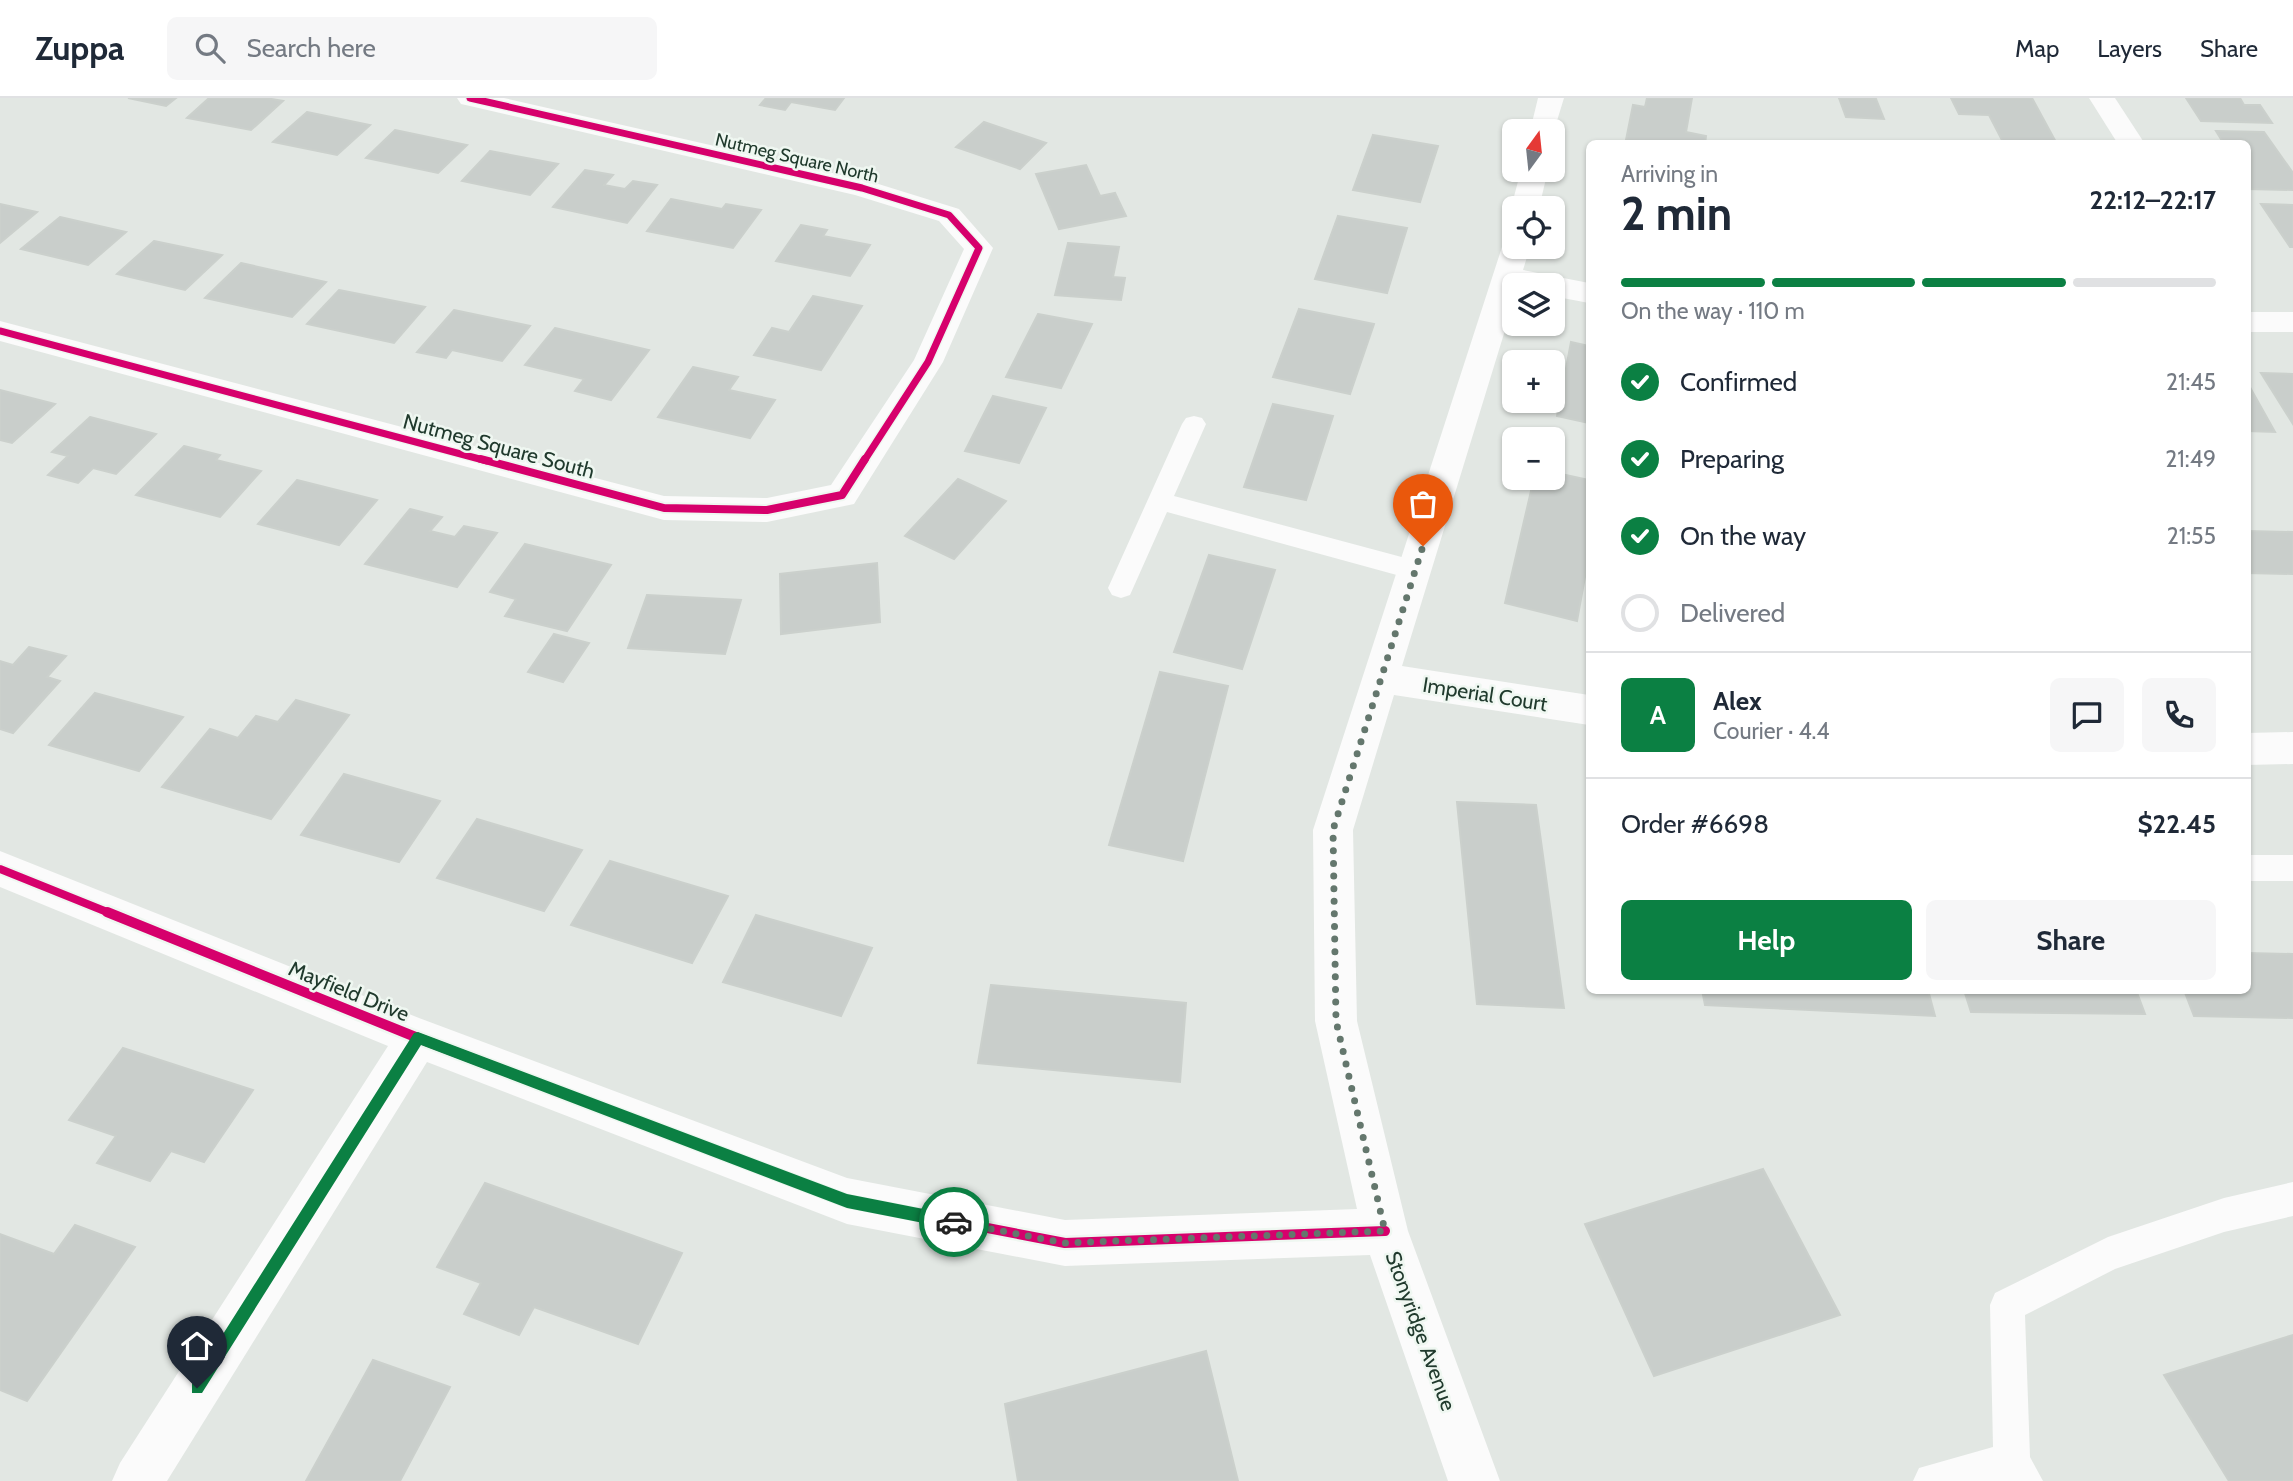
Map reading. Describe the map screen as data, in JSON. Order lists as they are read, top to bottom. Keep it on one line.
{"streets":{"street":["Nutmeg Square North","Nutmeg Square South","Imperial Court","Mayfield Drive","Stonyridge Avenue"]},"crossings":[["Nutmeg Square North","Nutmeg Square South"],["Imperial Court","Stonyridge Avenue"],["Mayfield Drive","Stonyridge Avenue"]],"north":"top","page":{"header":"Zuppa","search":"Search here","nav":["Map","Layers","Share"],"map_buttons":["+","−"],"heading":["2 min","Arriving in","22:12–22:17"],"panel":["Alex","Courier · 4.4","Order #6698","$22.45"],"bar":"On the way · 110 m","list":[["Confirmed","21:45"],["Preparing","21:49"],["On the way","21:55"],"Delivered"],"round":"A","buttons":["Help","Share"]}}
